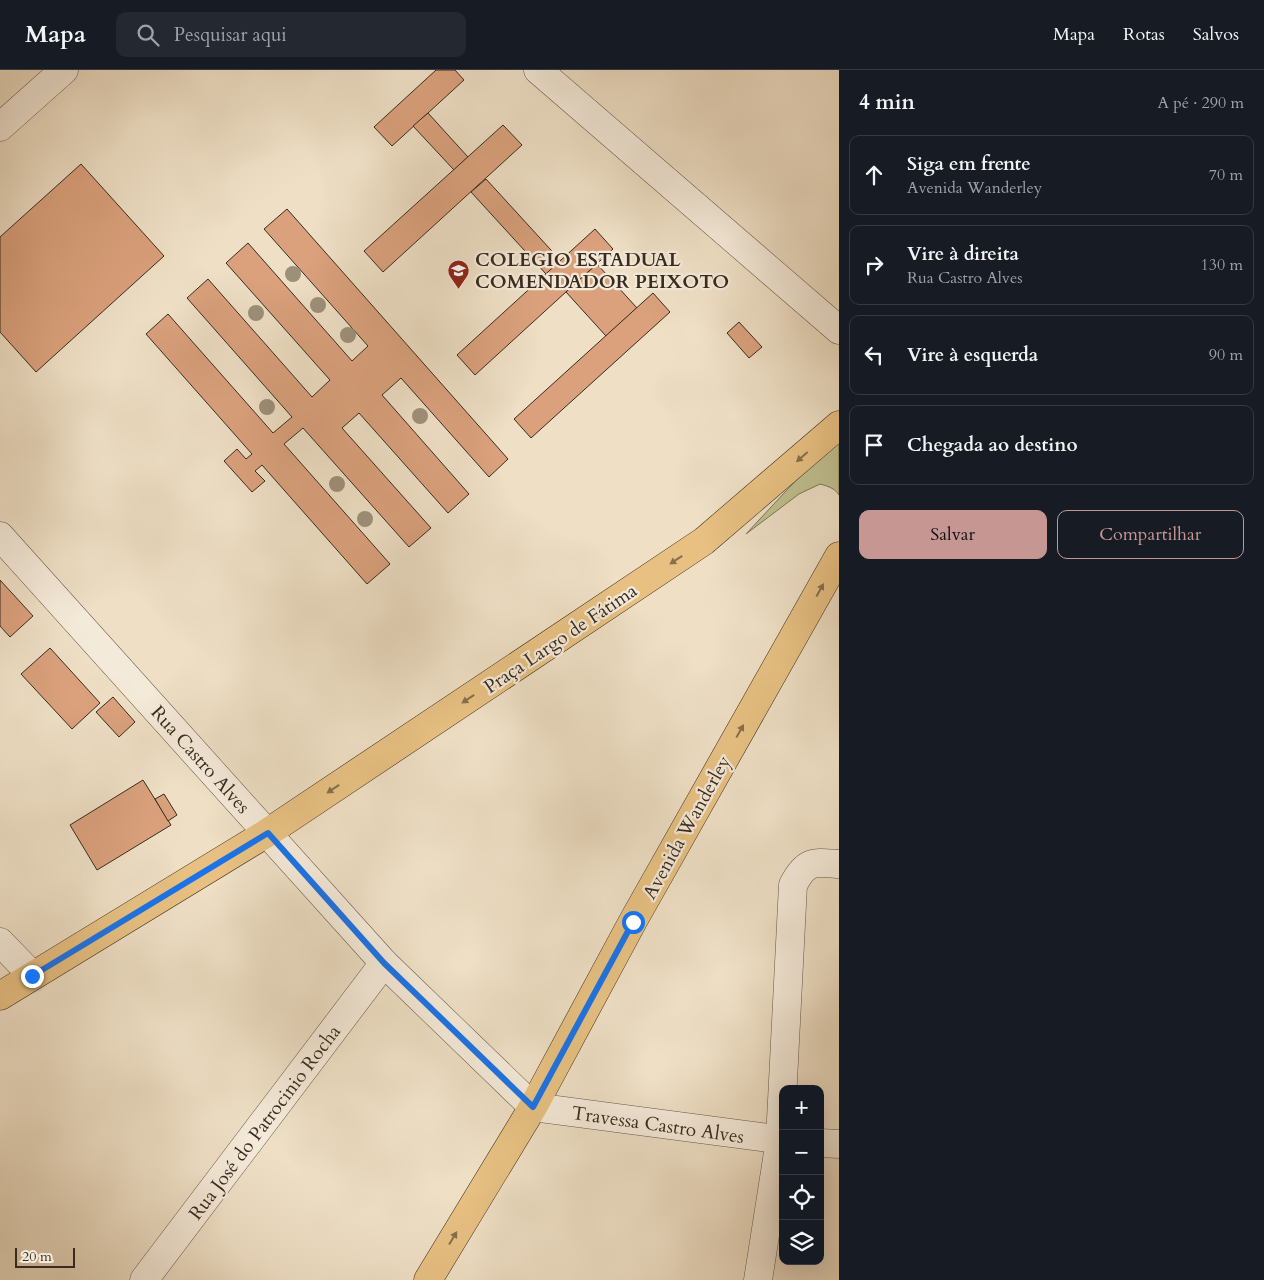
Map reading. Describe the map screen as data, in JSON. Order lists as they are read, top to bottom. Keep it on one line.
{"streets":{"main road":["Praça Largo de Fátima","Avenida Wanderley"],"street":["Rua Castro Alves","Rua José do Patrocinio Rocha","Travessa Castro Alves"]},"crossings":[["Praça Largo de Fátima","Rua Castro Alves"],["Rua Castro Alves","Avenida Wanderley"],["Rua Castro Alves","Rua José do Patrocinio Rocha"],["Rua Castro Alves","Travessa Castro Alves"],["Avenida Wanderley","Travessa Castro Alves"]],"one_way":["Praça Largo de Fátima","Avenida Wanderley"],"places":{"school or university":["COLEGIO ESTADUAL COMENDADOR PEIXOTO"]},"scale_bar":"20 m","page":{"header":"Mapa","search":"Pesquisar aqui","nav":["Mapa","Rotas","Salvos"],"heading":["4 min","A pé · 290 m"],"list":[["Siga em frente","Avenida Wanderley","70 m"],["Vire à direita","Rua Castro Alves","130 m"],["Vire à esquerda","90 m"],"Chegada ao destino"],"buttons":["Salvar","Compartilhar"],"map_buttons":["+","−"],"scale":"20 m"}}
